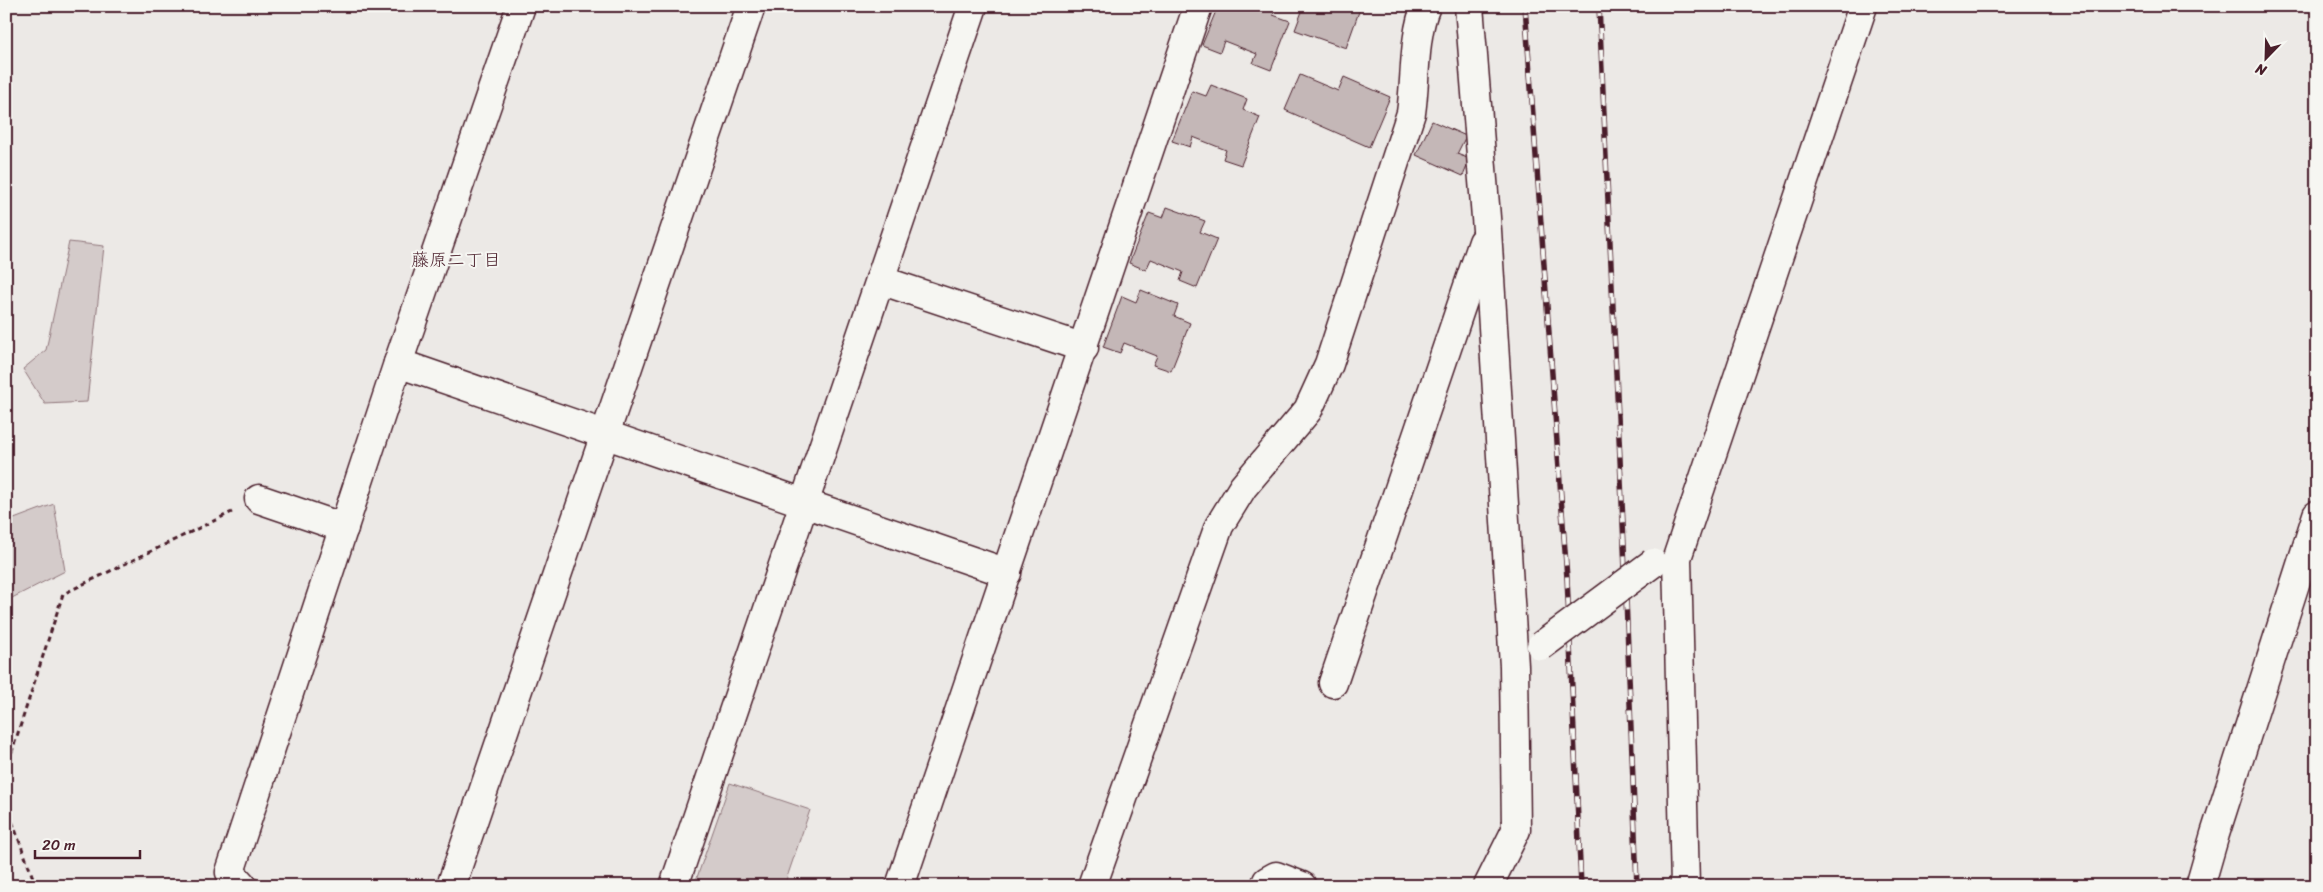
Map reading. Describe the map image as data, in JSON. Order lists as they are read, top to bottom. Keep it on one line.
{"districts":["藤原二丁目"],"scale_bar":"20 m","north":"bottom left"}
